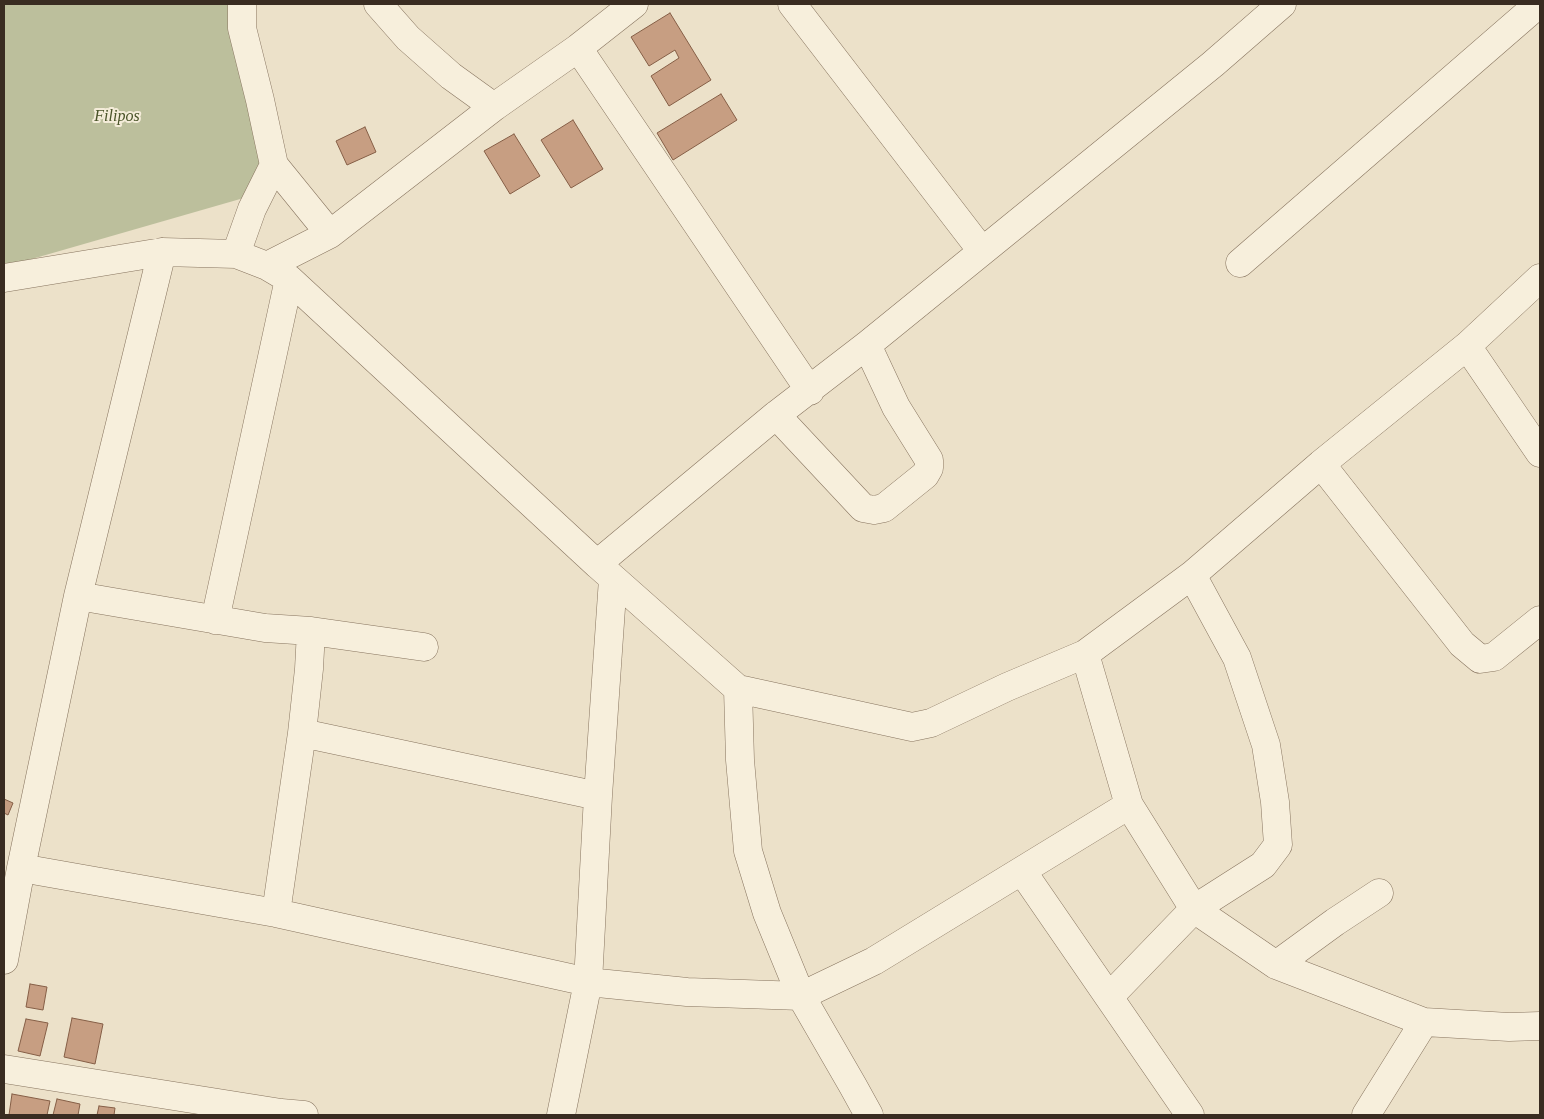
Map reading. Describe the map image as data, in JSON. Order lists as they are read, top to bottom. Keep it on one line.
{"parks":["Filipos"]}
